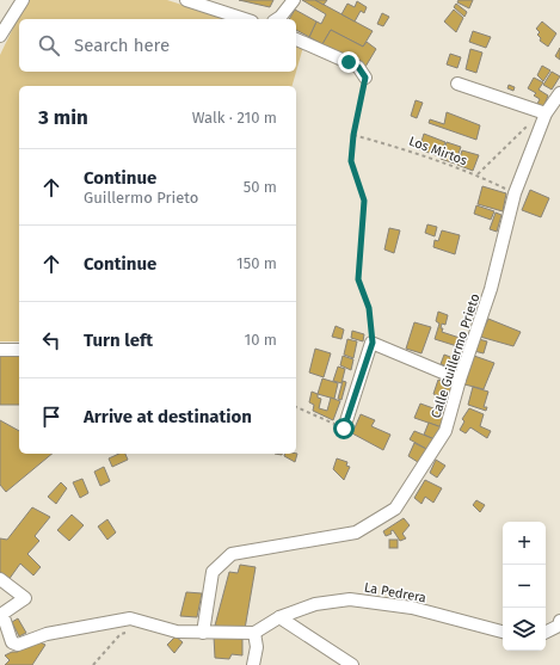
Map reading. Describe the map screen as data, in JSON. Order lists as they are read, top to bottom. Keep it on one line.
{"streets":{"street":["Calle Guillermo Prieto","La Pedrera"],"path":["Los Mirtos"]},"crossings":[["Los Mirtos","Calle Guillermo Prieto"]],"page":{"search":"Search here","heading":["3 min","Walk · 210 m"],"list":[["Continue","Guillermo Prieto","50 m"],["Continue","150 m"],["Turn left","10 m"],"Arrive at destination"],"map_buttons":["+","−"]}}
